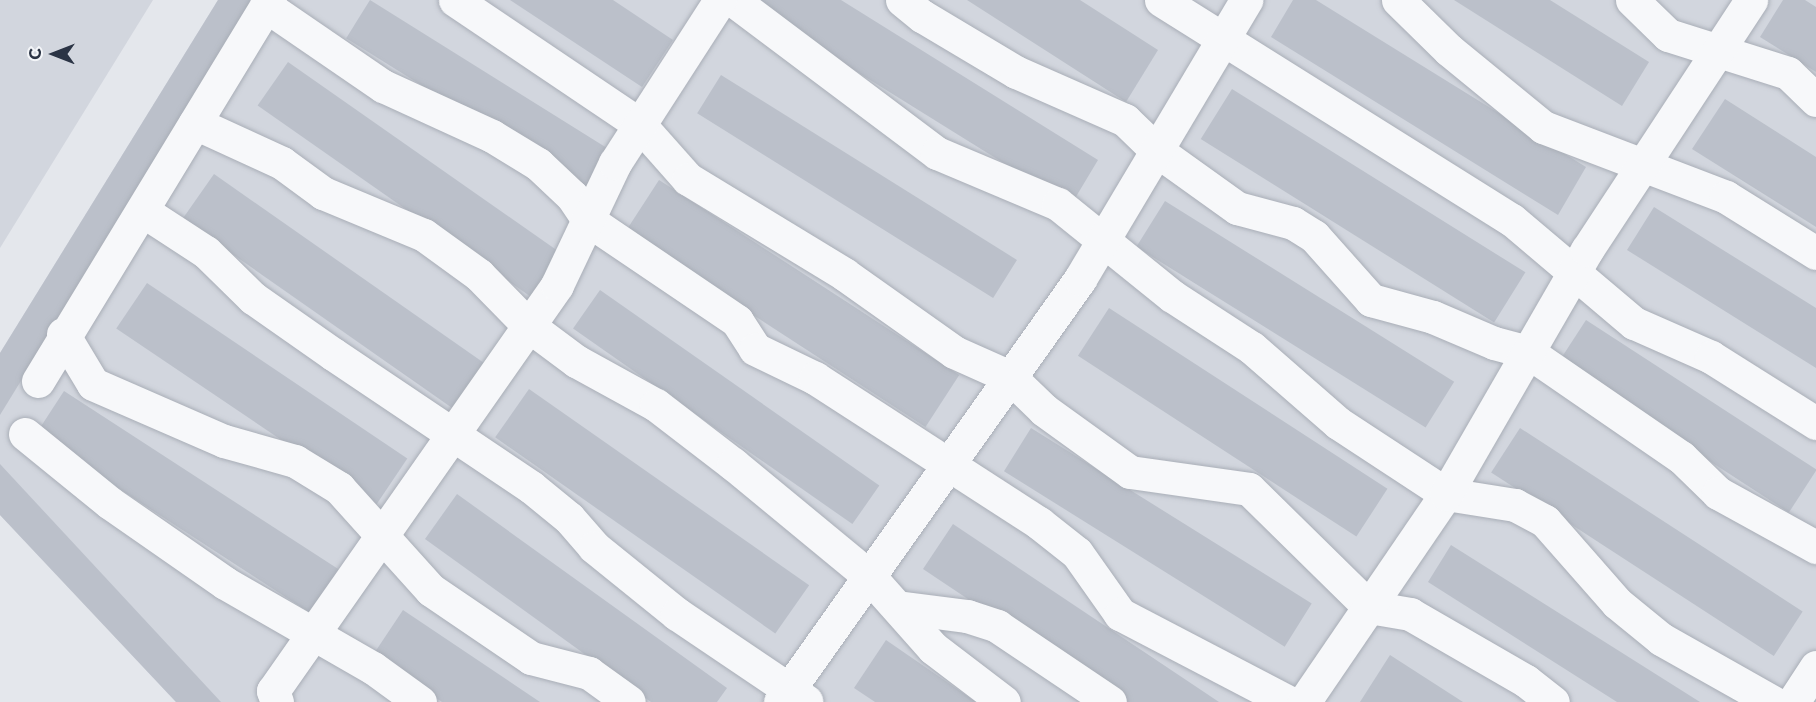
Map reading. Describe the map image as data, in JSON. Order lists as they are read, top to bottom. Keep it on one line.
{"north":"left"}
